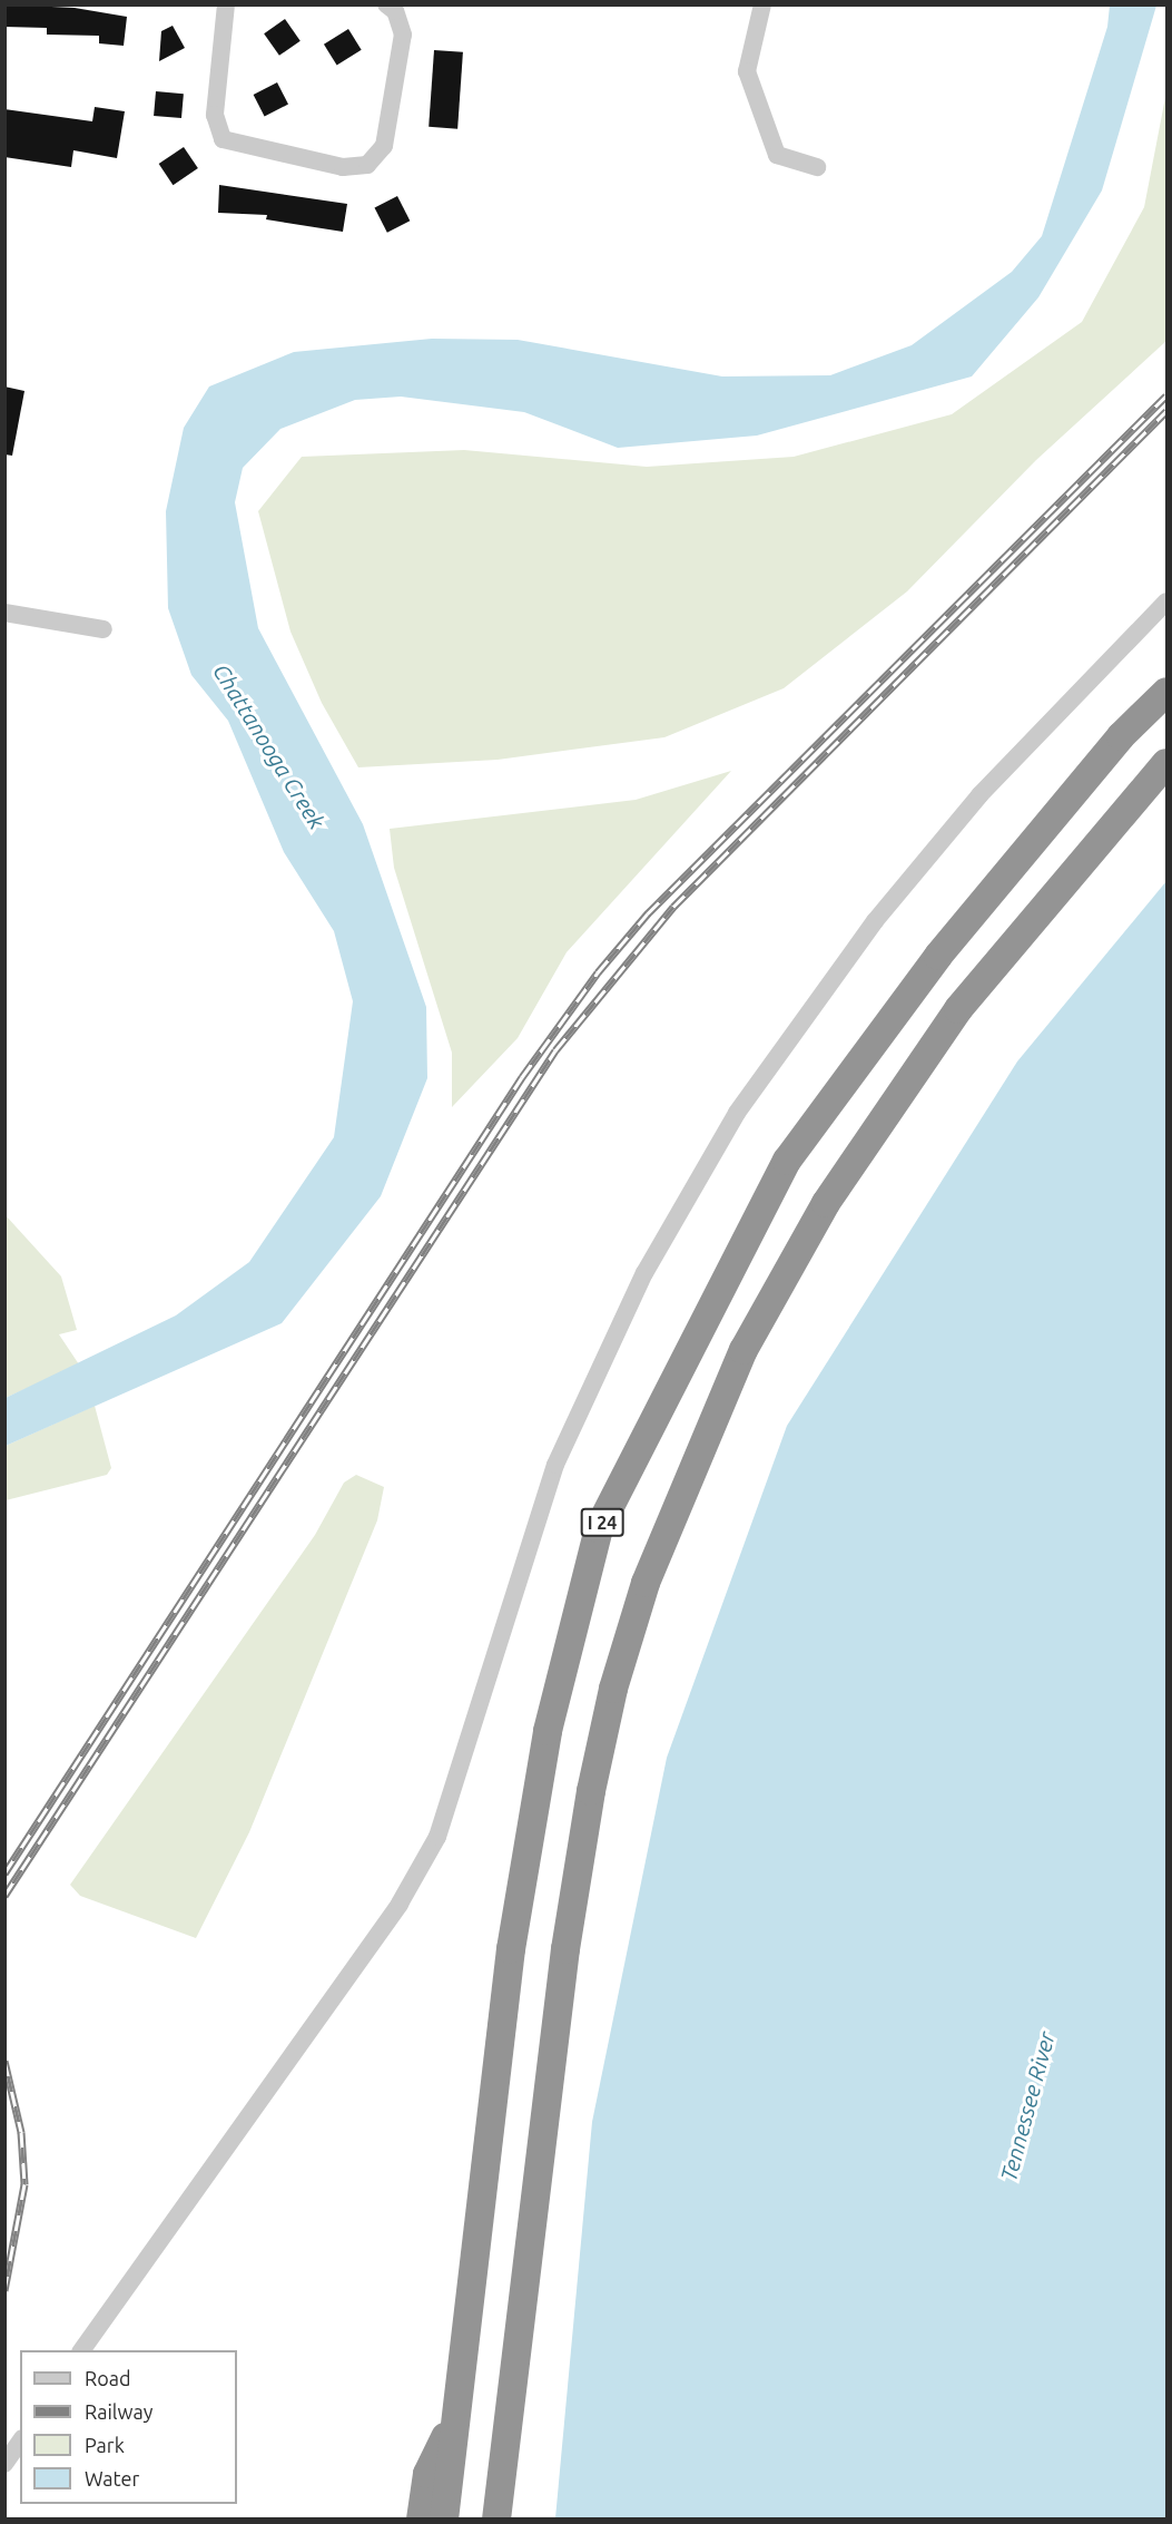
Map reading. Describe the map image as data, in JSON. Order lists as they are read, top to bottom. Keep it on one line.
{"streets":{"highway":["I 24"]},"water":["Chattanooga Creek","Tennessee River"],"legend":["Road","Railway","Park","Water"]}
